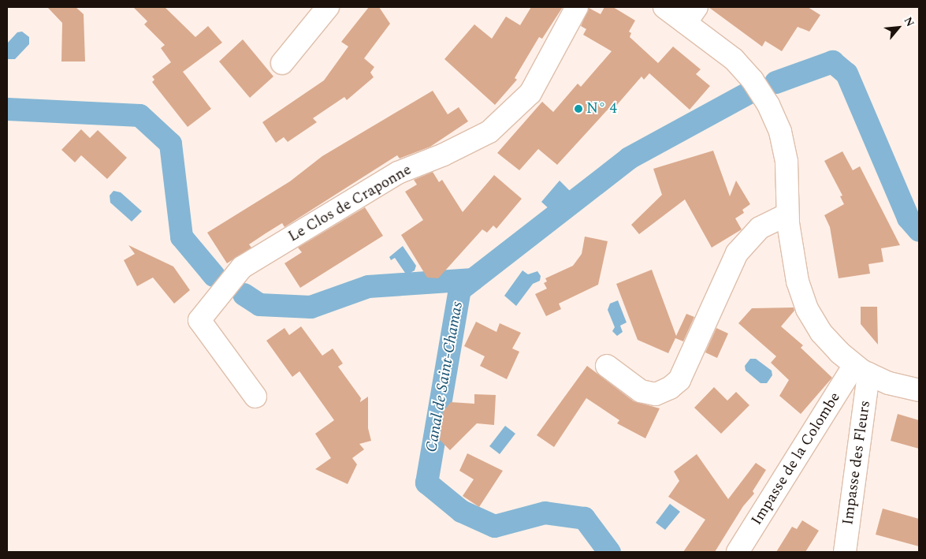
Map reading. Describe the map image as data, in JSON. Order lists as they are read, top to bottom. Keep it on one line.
{"streets":{"street":["Le Clos de Craponne","Impasse de la Colombe","Impasse des Fleurs"]},"crossings":[["Impasse de la Colombe","Impasse des Fleurs"]],"water":["Canal de Saint-Chamas"],"places":["N° 4"],"north":"top right"}
